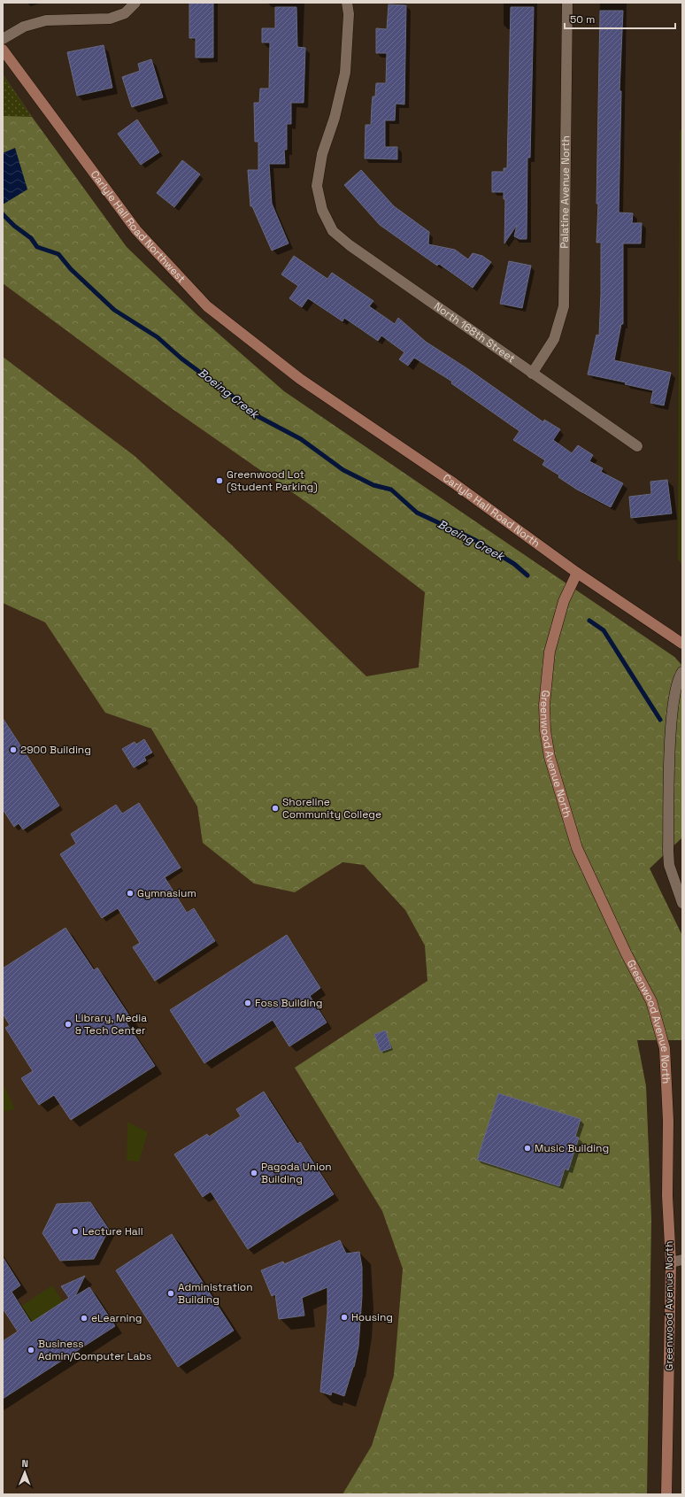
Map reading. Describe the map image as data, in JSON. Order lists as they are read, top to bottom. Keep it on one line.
{"streets":{"street":["Palatine Avenue North","Carlyle Hall Road Northwest","North 168th Street","Carlyle Hall Road North","Greenwood Avenue North"]},"crossings":[["Palatine Avenue North","North 168th Street"],["Carlyle Hall Road Northwest","Carlyle Hall Road North"],["Carlyle Hall Road North","Greenwood Avenue North"]],"water":["Boeing Creek"],"places":["Greenwood Lot (Student Parking)","2900 Building","Shoreline Community College","Gymnasium","Foss Building","Library, Media & Tech Center","Music Building","Pagoda Union Building","Lecture Hall","Administration Building","Housing","eLearning","Business Admin/Computer Labs"],"scale_bar":"50 m","north":"top"}
